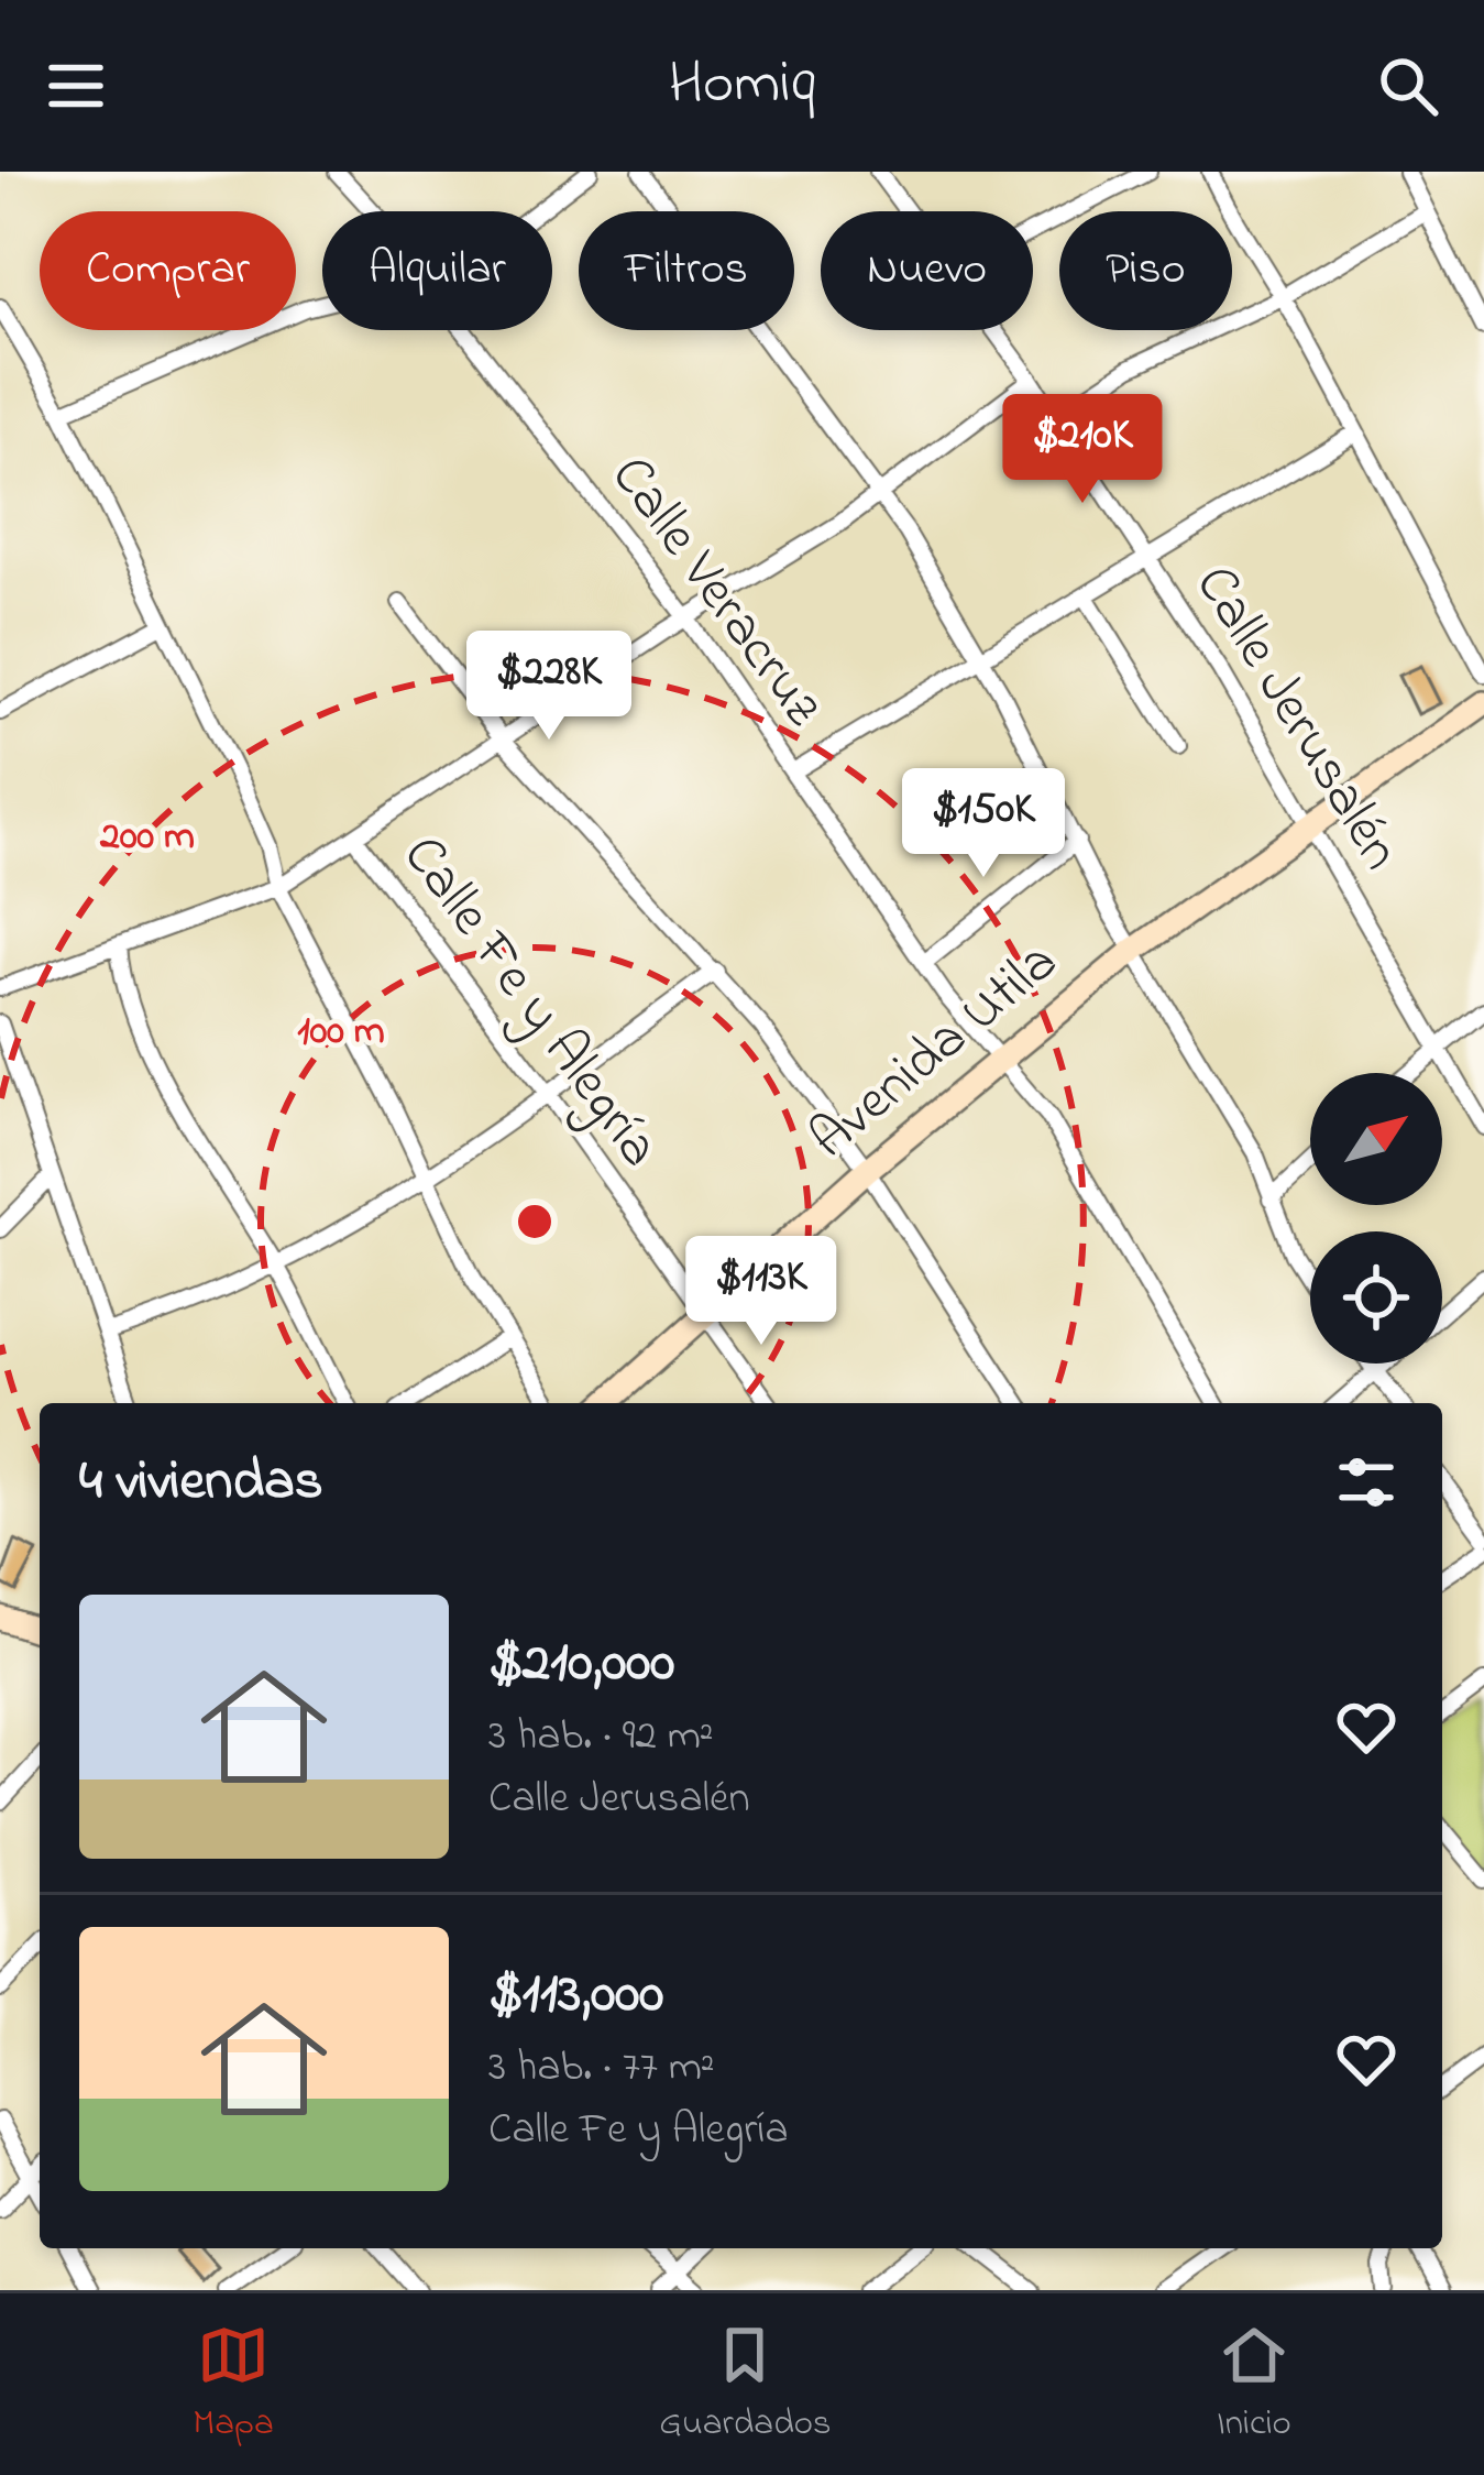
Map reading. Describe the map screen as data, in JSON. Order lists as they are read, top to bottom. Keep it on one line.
{"streets":{"street":["Calle Veracruz","Calle Jerusalén","Calle Fe y Alegría","Avenida Utila"]},"crossings":[["Calle Veracruz","Avenida Utila"],["Calle Jerusalén","Avenida Utila"],["Calle Fe y Alegría","Avenida Utila"]],"north":"top right","page":{"header":"Homiq","chip":["Comprar","Alquilar","Filtros","Nuevo","Piso"],"price":["$210K","$228K","$150K","$113K"],"heading":"4 viviendas","list":[{"name":"$210,000","note":"3 hab. · 92 m² · Calle Jerusalén"},{"name":"$113,000","note":"3 hab. · 77 m² · Calle Fe y Alegría"}],"tabs":["Mapa","Guardados","Inicio"]},"rings":["200 m","100 m"]}
